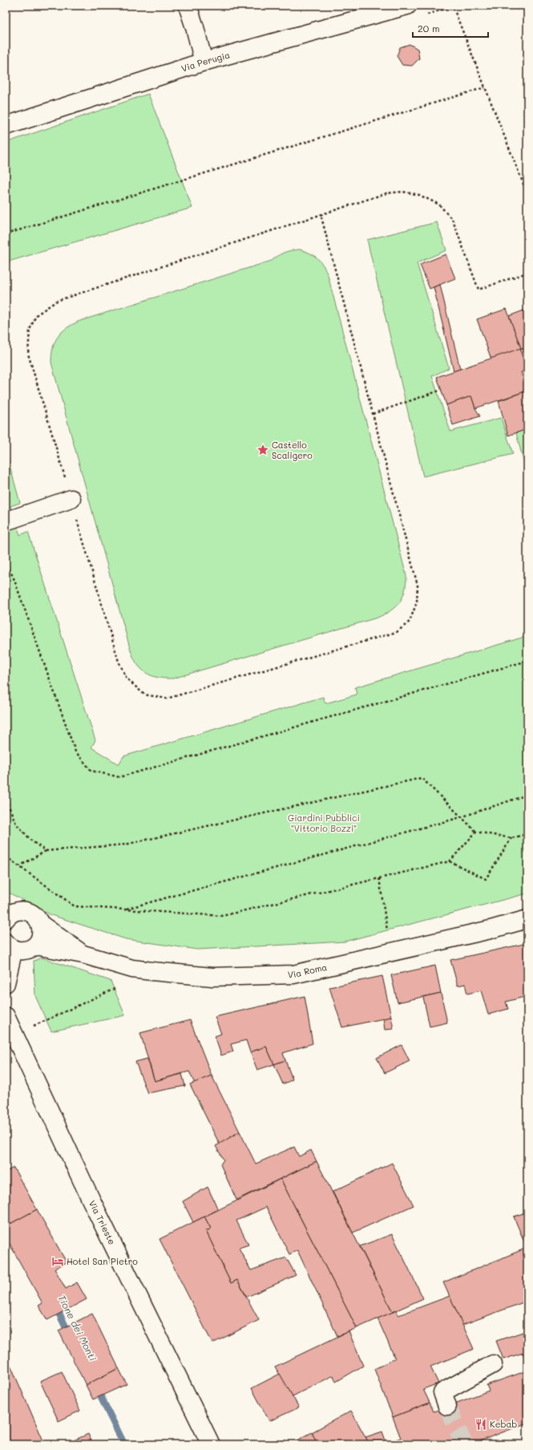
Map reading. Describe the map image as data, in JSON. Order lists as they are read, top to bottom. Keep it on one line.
{"streets":{"street":["Via Perugia","Via Roma","Via Trieste"]},"water":["Tione dei Monti"],"parks":["Giardini Pubblici \"Vittorio Bozzi\""],"places":{"place":["Castello Scaligero"],"hotel":["Hotel San Pietro"],"restaurant":["Kebab"]},"scale_bar":"20 m"}
